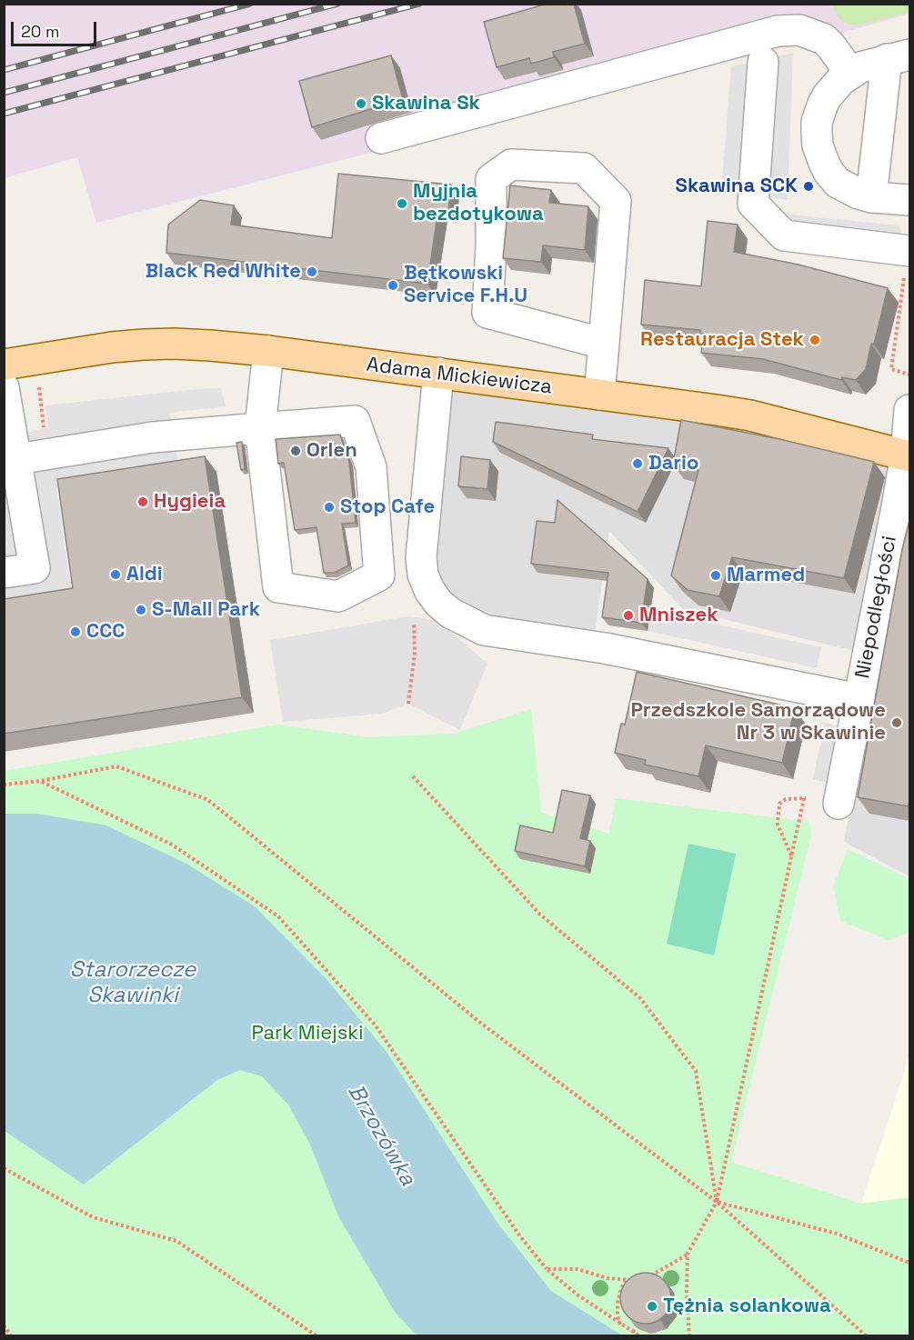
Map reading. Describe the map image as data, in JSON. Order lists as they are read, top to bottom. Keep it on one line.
{"streets":{"main road":["Adama Mickiewicza"],"street":["Niepodległości"]},"crossings":[["Adama Mickiewicza","Niepodległości"]],"water":["Starorzecze Skawinki","Brzozówka"],"parks":["Park Miejski"],"places":["Skawina Sk","Skawina SCK","Myjnia bezdotykowa","Black Red White","Bętkowski Service F.H.U","Restauracja Stek","Orlen","Dario","Hygieia","Stop Cafe","Aldi","Marmed","S-Mall Park","Mniszek","CCC","Przedszkole Samorządowe Nr 3 w Skawinie","Tężnia solankowa"],"scale_bar":"20 m"}
